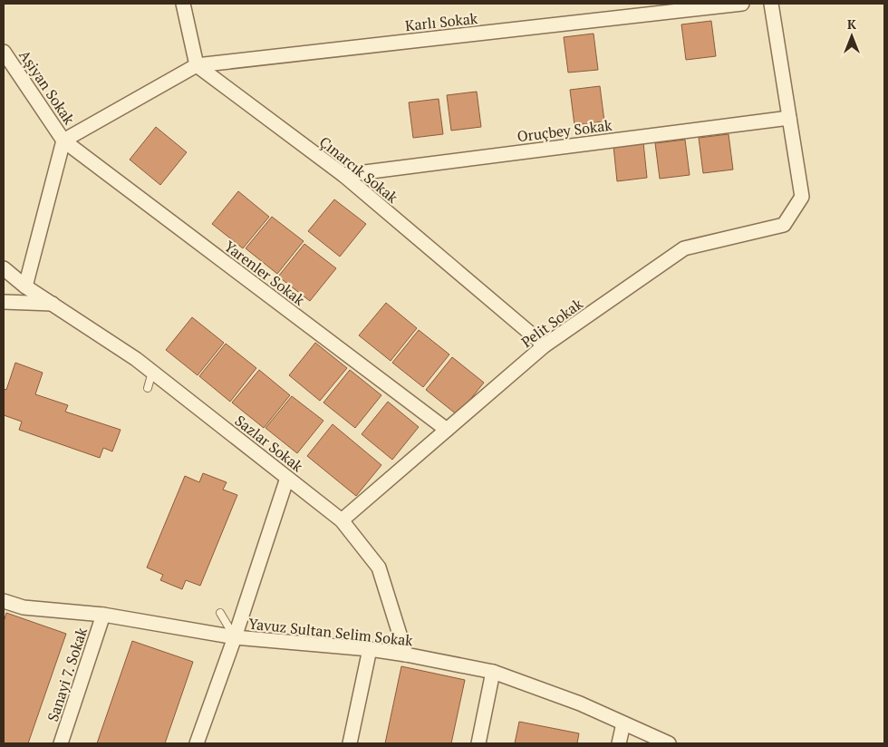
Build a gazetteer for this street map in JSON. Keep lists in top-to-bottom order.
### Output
{
  "streets": {
    "street": [
      "Karlı Sokak",
      "Aşiyan Sokak",
      "Oruçbey Sokak",
      "Çınarcık Sokak",
      "Yarenler Sokak",
      "Pelit Sokak",
      "Sazlar Sokak",
      "Yavuz Sultan Selim Sokak",
      "Sanayi 7. Sokak"
    ]
  },
  "crossings": [
    ["Karlı Sokak", "Çınarcık Sokak"],
    ["Aşiyan Sokak", "Yarenler Sokak"],
    ["Oruçbey Sokak", "Çınarcık Sokak"],
    ["Oruçbey Sokak", "Pelit Sokak"],
    ["Çınarcık Sokak", "Pelit Sokak"],
    ["Yarenler Sokak", "Pelit Sokak"],
    ["Pelit Sokak", "Sazlar Sokak"],
    ["Sazlar Sokak", "Yavuz Sultan Selim Sokak"],
    ["Yavuz Sultan Selim Sokak", "Sanayi 7. Sokak"]
  ],
  "north": "top"
}
